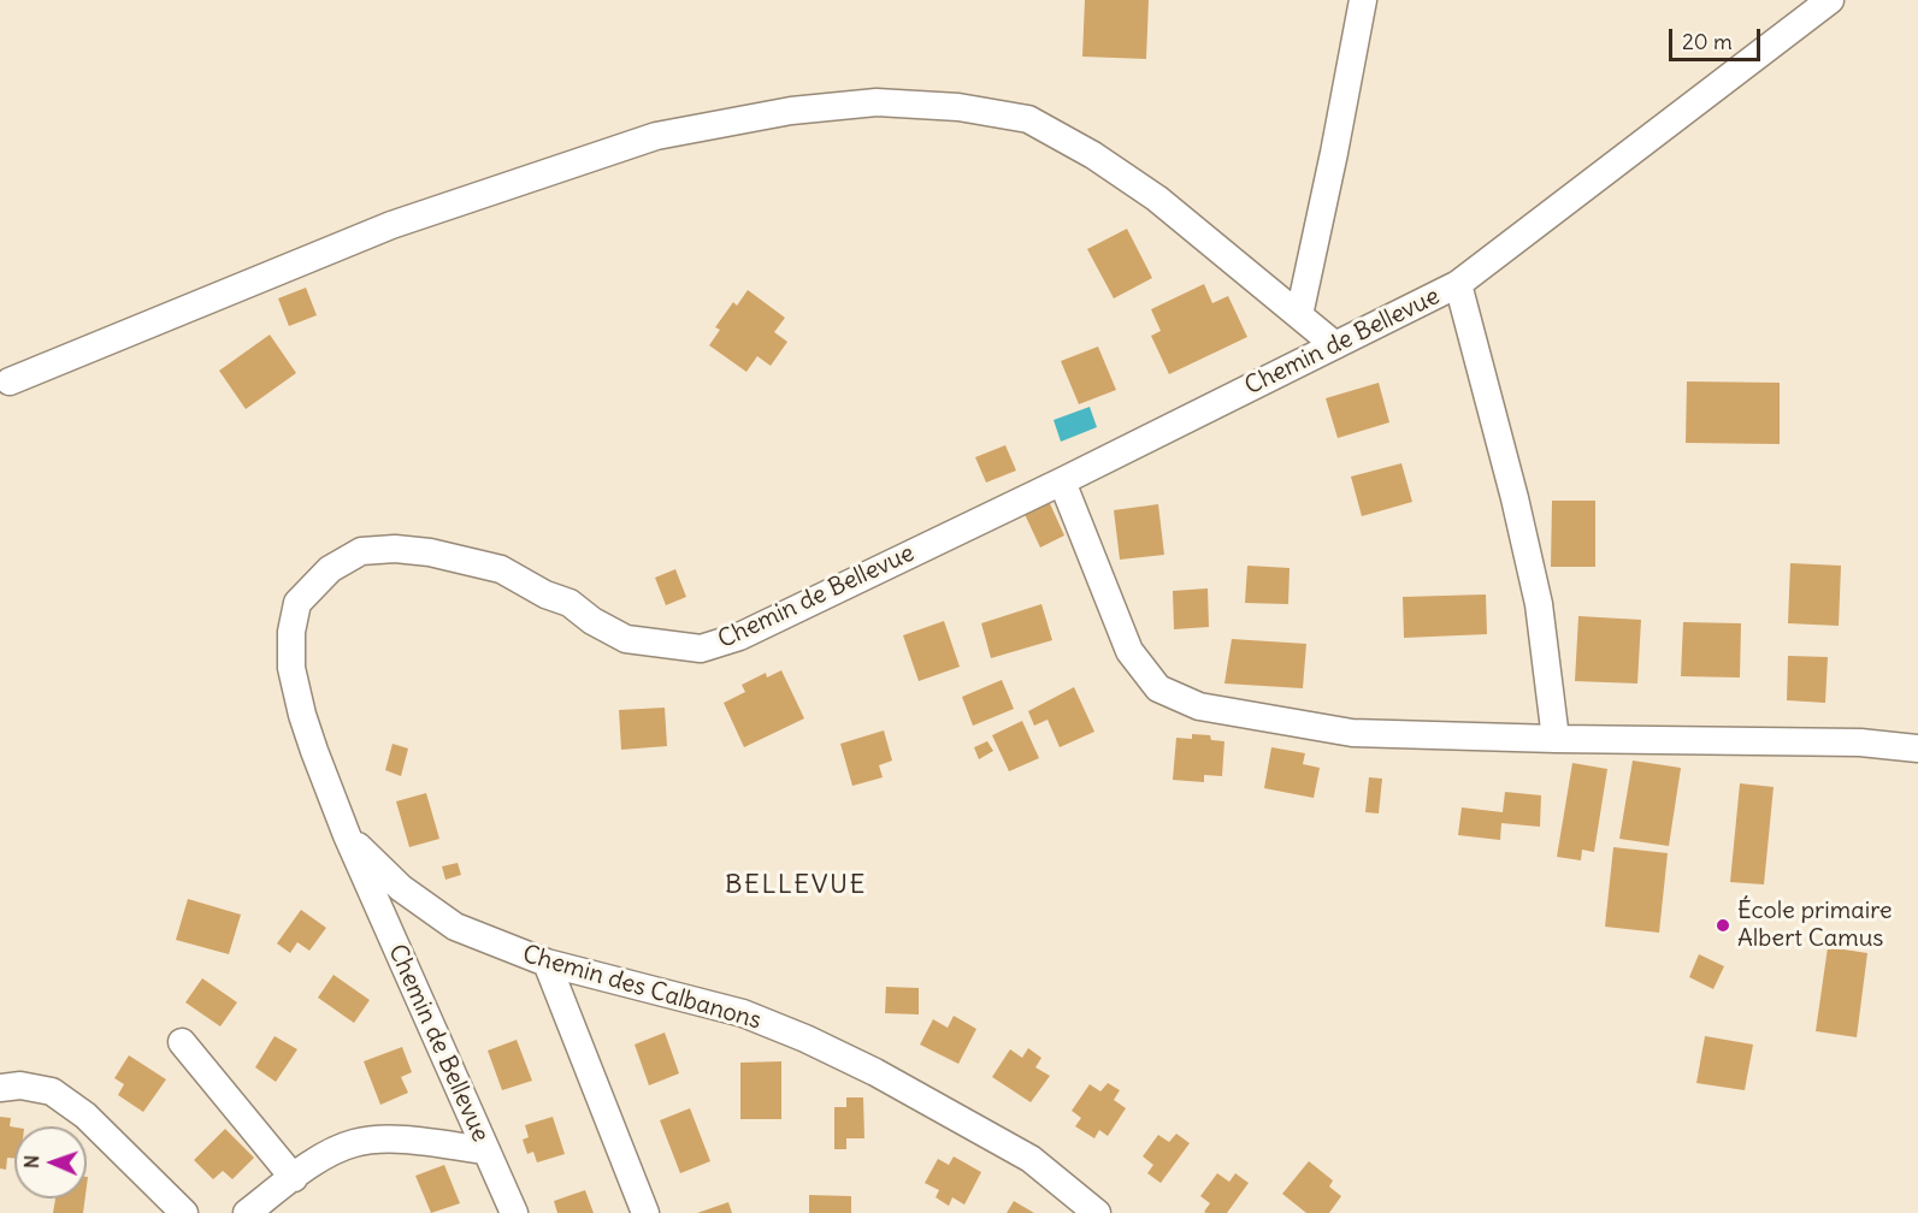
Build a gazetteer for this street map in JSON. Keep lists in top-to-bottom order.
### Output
{
  "streets": {
    "street": ["Chemin de Bellevue", "Chemin des Calbanons"]
  },
  "crossings": [
    ["Chemin de Bellevue", "Chemin des Calbanons"]
  ],
  "districts": ["BELLEVUE"],
  "places": ["École primaire Albert Camus"],
  "scale_bar": "20 m",
  "north": "left"
}
